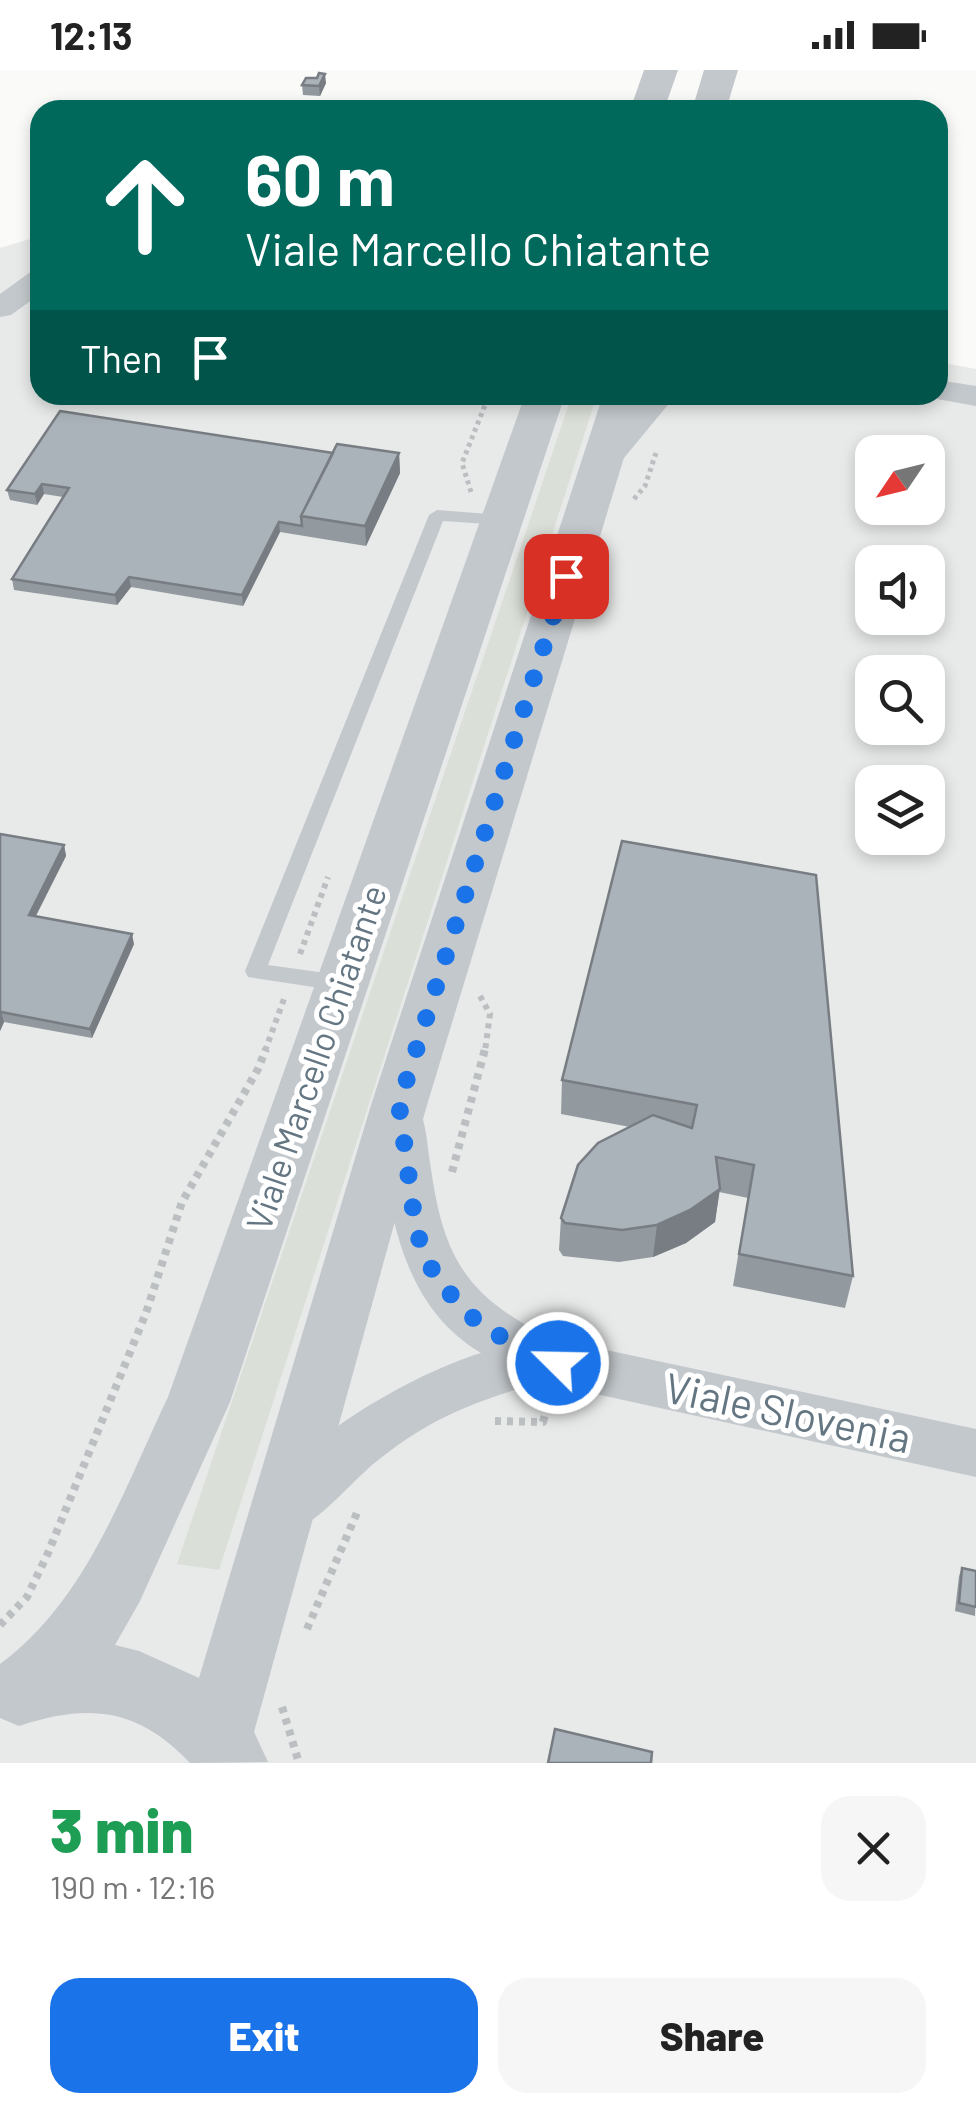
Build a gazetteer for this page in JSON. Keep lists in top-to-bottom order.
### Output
{
  "streets": {
    "street": ["Viale Marcello Chiatante", "Viale Slovenia"]
  },
  "crossings": [
    ["Viale Marcello Chiatante", "Viale Slovenia"]
  ],
  "north": "bottom left",
  "page": {
    "status": "12:13",
    "turn": ["60 m", "Viale Marcello Chiatante"],
    "then": "Then",
    "heading": ["3 min", "190 m · 12:16"],
    "buttons": ["Exit", "Share"]
  }
}
